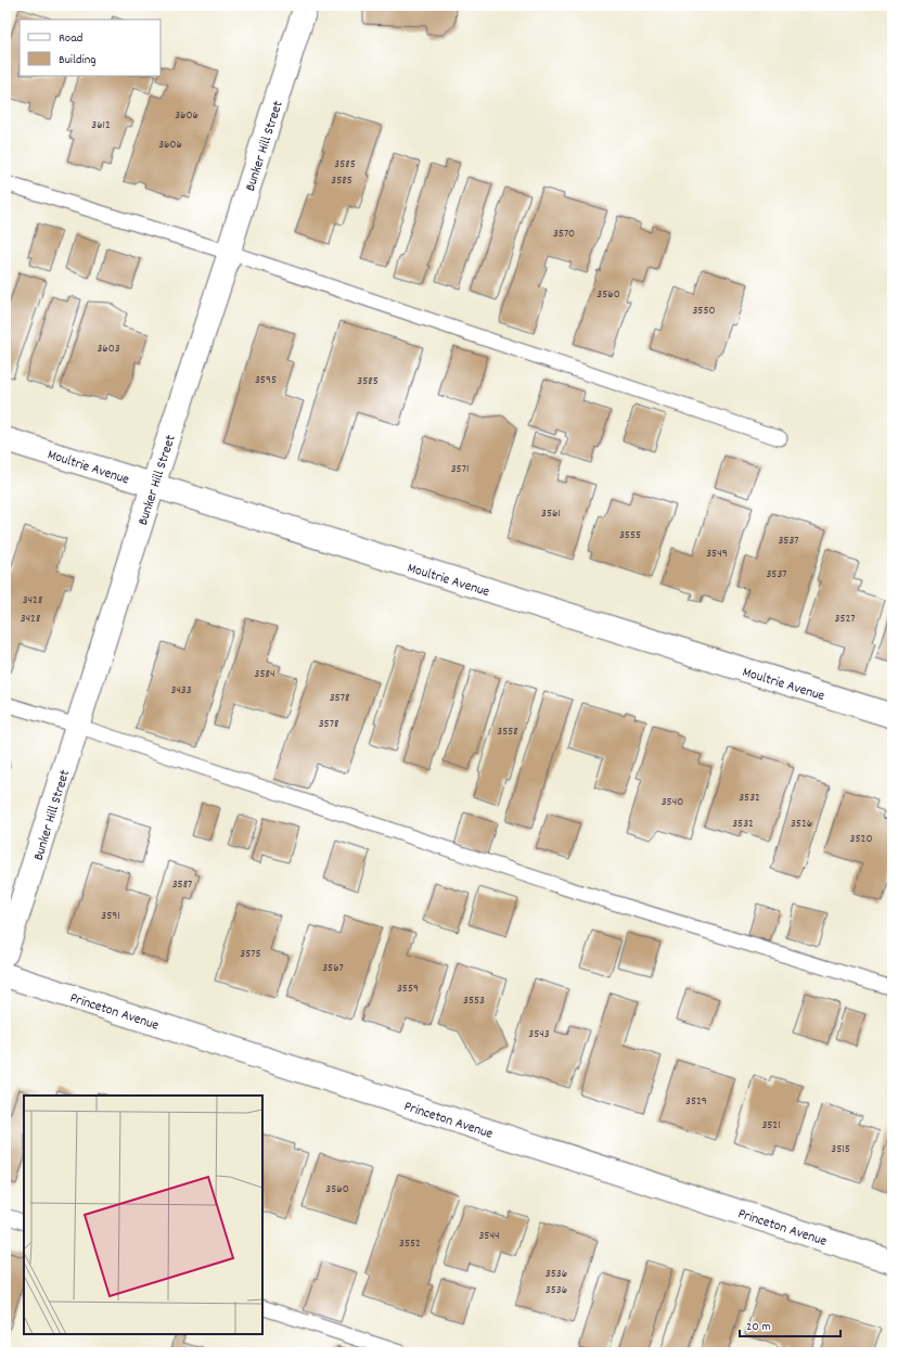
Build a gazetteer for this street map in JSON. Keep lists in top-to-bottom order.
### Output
{
  "streets": {
    "street": ["Bunker Hill Street", "Moultrie Avenue", "Princeton Avenue"]
  },
  "crossings": [
    ["Bunker Hill Street", "Moultrie Avenue"]
  ],
  "house_numbers": [
    "3606",
    "3612",
    "3606",
    "3585",
    "3585",
    "3570",
    "3560",
    "3550",
    "3603",
    "3595",
    "3585",
    "3571",
    "3561",
    "3555",
    "3537",
    "3549",
    "3537",
    "3428",
    "3428",
    "3527",
    "3584",
    "3433",
    "3578",
    "3578",
    "3558",
    "3532",
    "3540",
    "3532",
    "3526",
    "3520",
    "3587",
    "3591",
    "3575",
    "3567",
    "3559",
    "3553",
    "3543",
    "3529",
    "3521",
    "3515",
    "3560",
    "3544",
    "3552",
    "3536",
    "3536"
  ],
  "legend": ["Road", "Building"],
  "scale_bar": "20 m"
}
